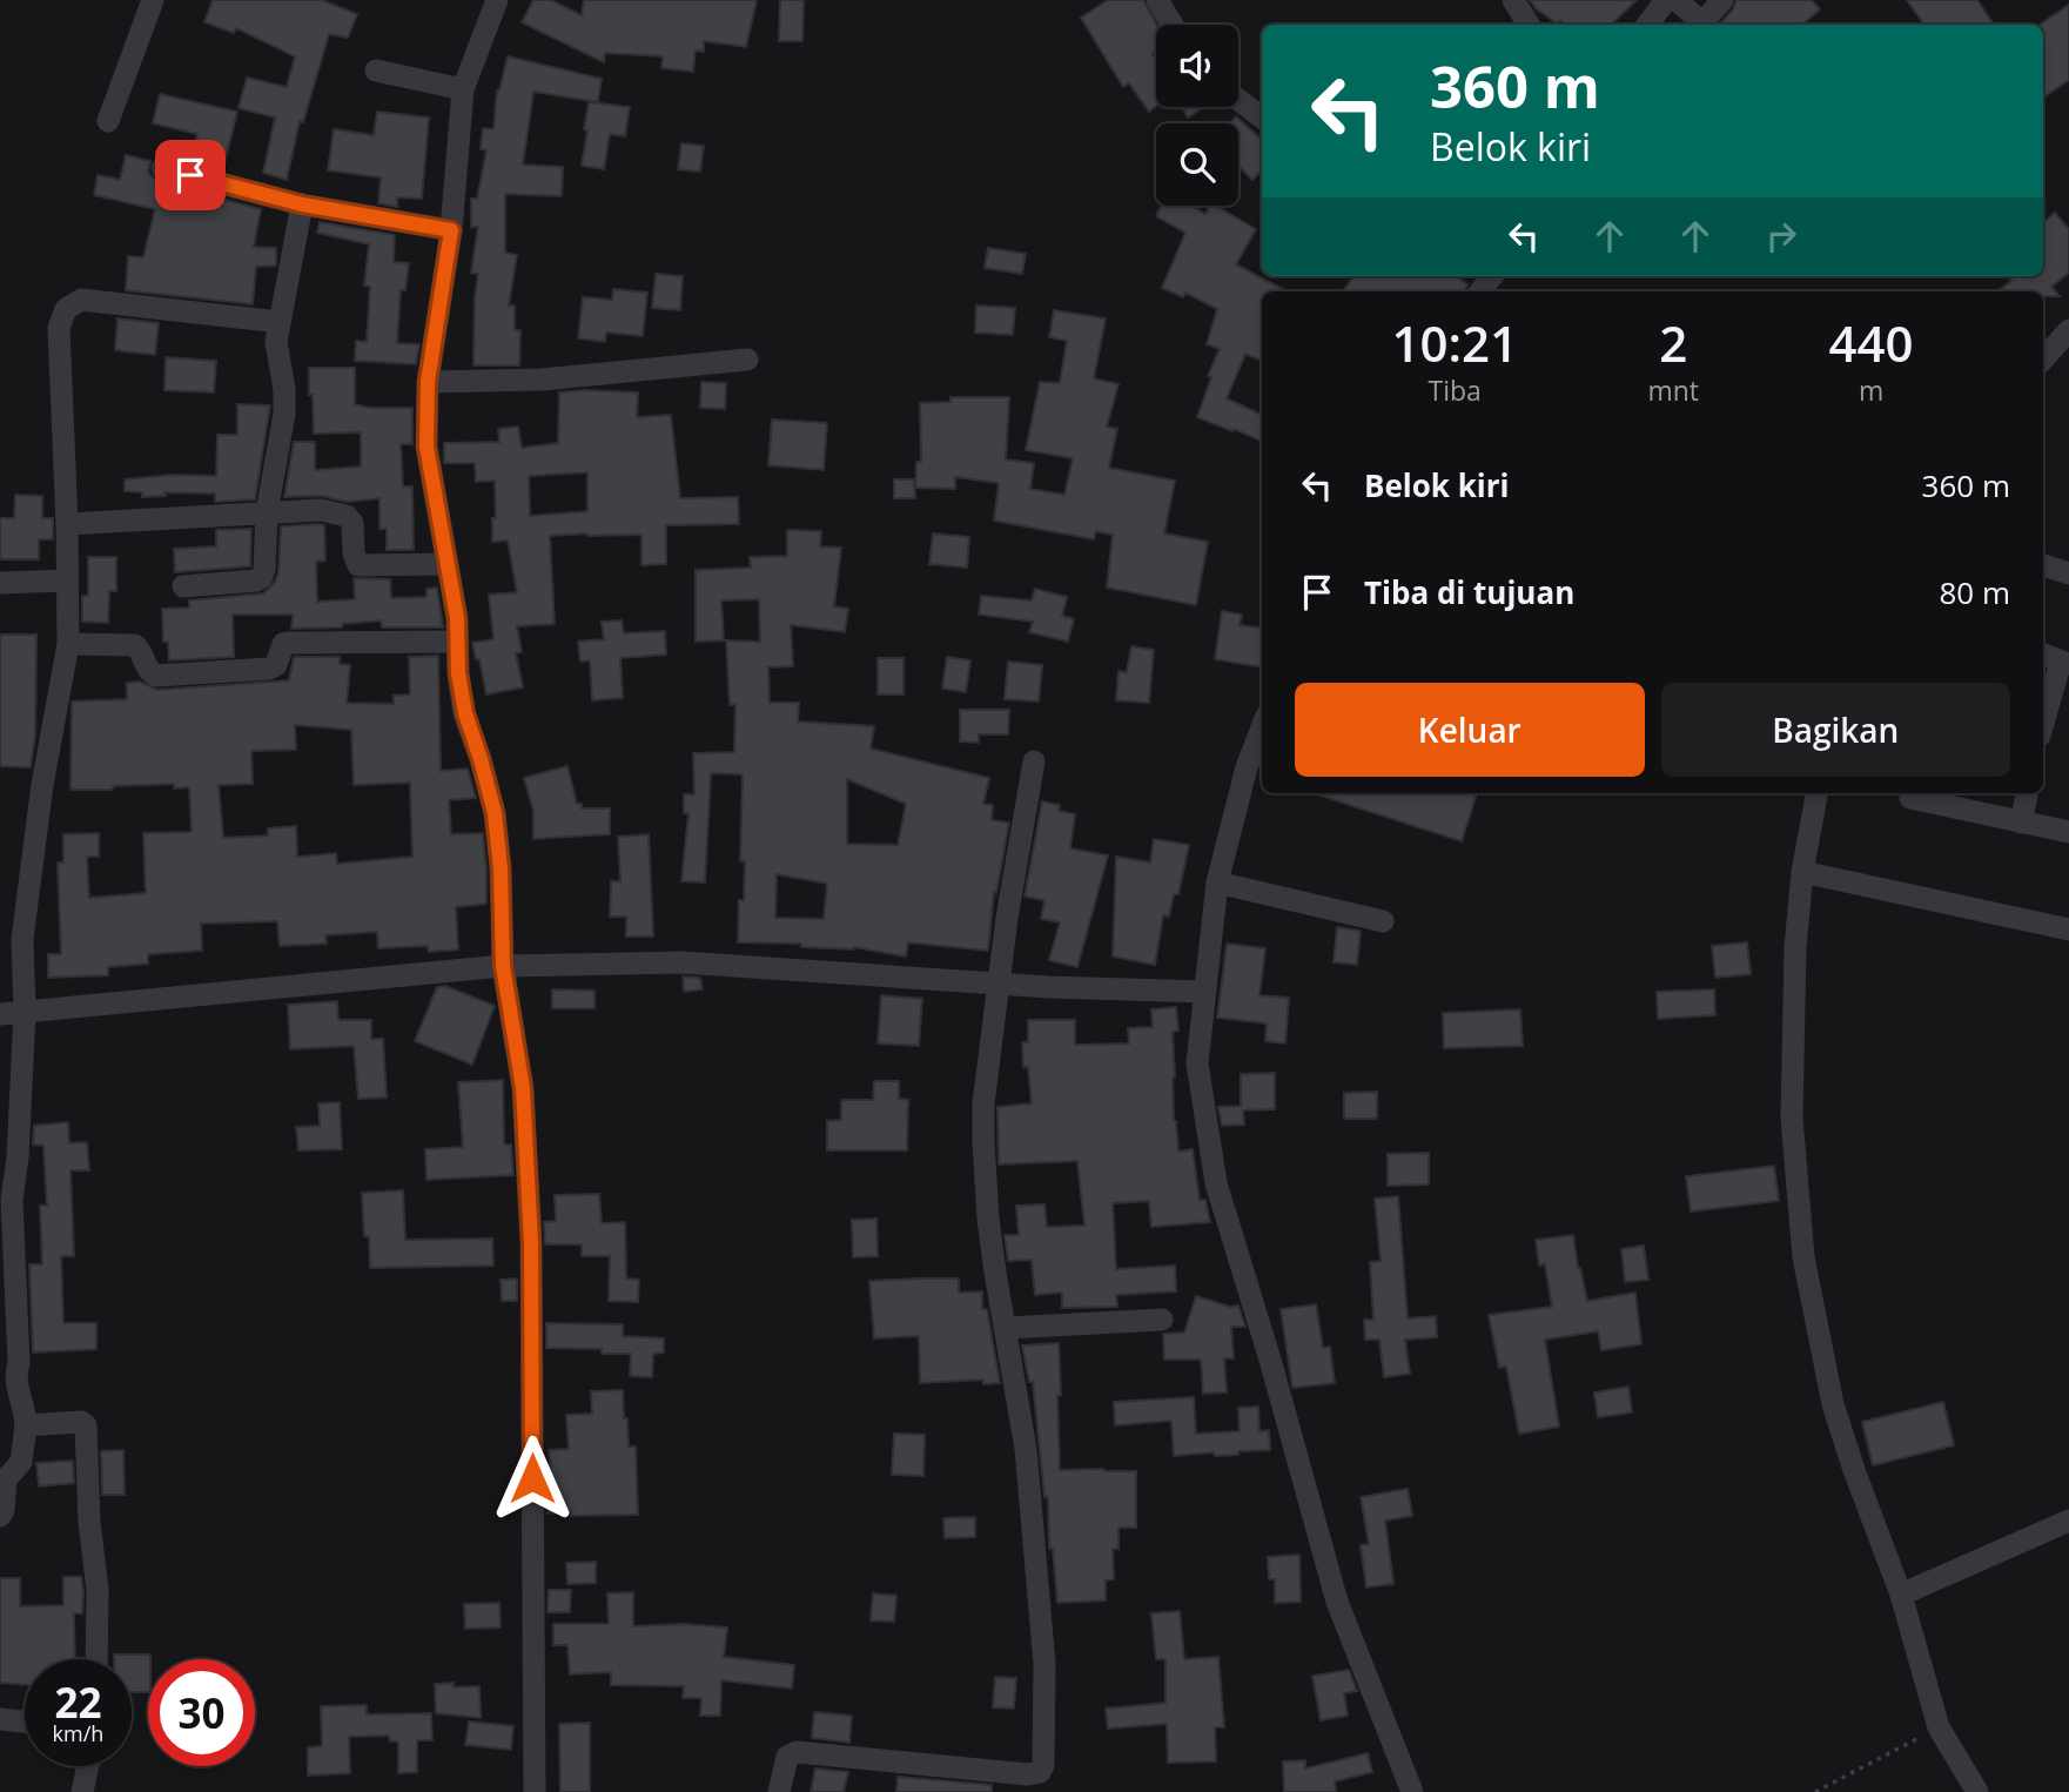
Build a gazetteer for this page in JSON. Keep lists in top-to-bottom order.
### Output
{
  "page": {
    "turn": ["360 m", "Belok kiri"],
    "eta": [
      "10:21",
      "Tiba",
      "2",
      "mnt",
      "440",
      "m"
    ],
    "list": [
      {
        "name": "Belok kiri",
        "value": "360 m"
      },
      {
        "name": "Tiba di tujuan",
        "value": "80 m"
      }
    ],
    "buttons": ["Keluar", "Bagikan"],
    "speed": "22 km/h",
    "limit": "30"
  }
}
